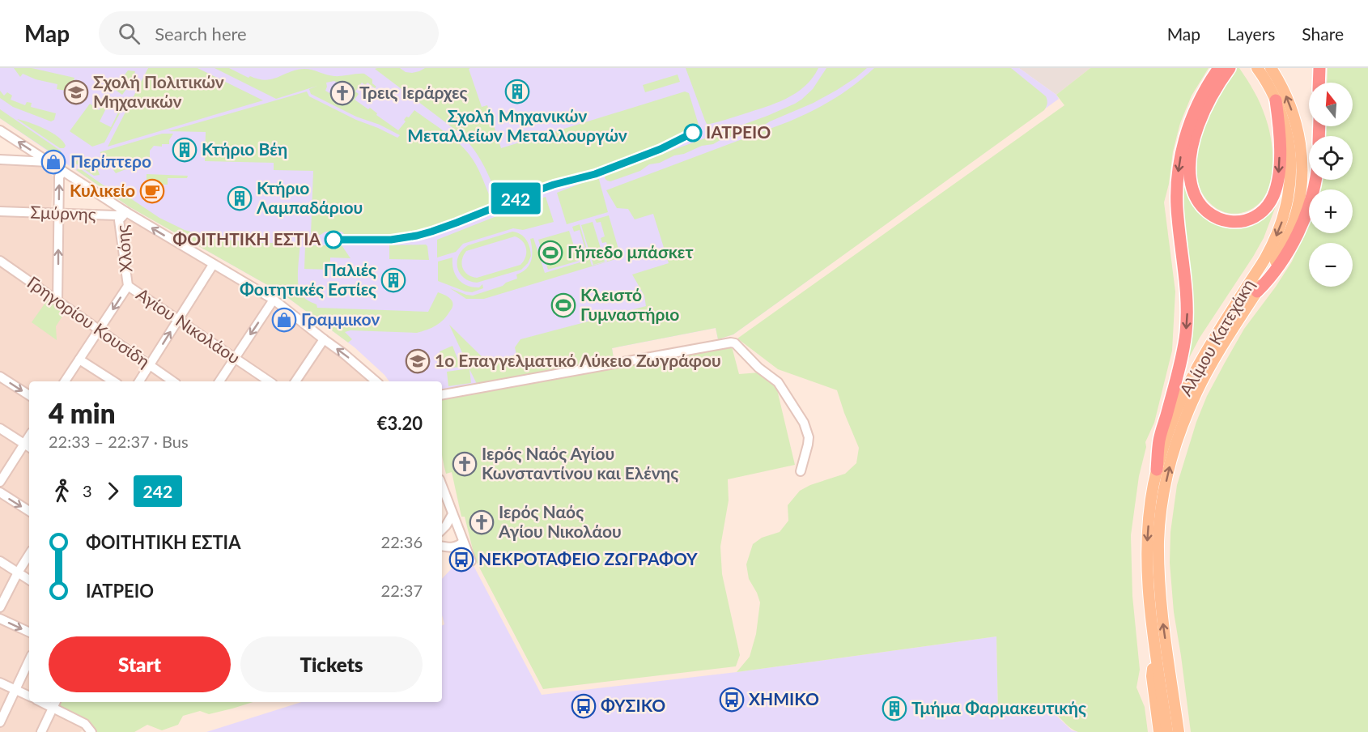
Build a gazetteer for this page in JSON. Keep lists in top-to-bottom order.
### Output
{
  "streets": {
    "main road": ["Αλίμου Κατεχάκη"],
    "street": [
      "Σμύρνης",
      "Χλόης",
      "Γρηγορίου Κουσίδη",
      "Αγίου Νικολάου"
    ]
  },
  "crossings": [
    ["Σμύρνης", "Χλόης"],
    ["Χλόης", "Γρηγορίου Κουσίδη"],
    ["Χλόης", "Αγίου Νικολάου"]
  ],
  "places": {
    "building": [
      "Σχολή Μηχανικών Μεταλλείων Μεταλλουργών",
      "Κτήριο Βέη",
      "Κτήριο Λαμπαδάριου",
      "Παλιές Φοιτητικές Εστίες",
      "Τμήμα Φαρμακευτικής"
    ],
    "school or university": ["Σχολή Πολιτικών Μηχανικών", "1ο Επαγγελματικό Λύκειο Ζωγράφου"],
    "church": ["Τρεις Ιεράρχες", "Ιερός Ναός Αγίου Κωνσταντίνου και Ελένης", "Ιερός Ναός Αγίου Νικολάου"],
    "other": ["ΙΑΤΡΕΙΟ", "ΦΟΙΤΗΤΙΚΗ ΕΣΤΙΑ"],
    "shop": ["Περίπτερο", "Γραμμικον"],
    "cafe": ["Κυλικείο"],
    "sports": ["Γήπεδο μπάσκετ", "Κλειστό Γυμναστήριο"],
    "bus stop": ["ΝΕΚΡΟΤΑΦΕΙΟ ΖΩΓΡΑΦΟΥ", "ΧΗΜΙΚΟ", "ΦΥΣΙΚΟ"]
  },
  "lines": ["bus line 242"],
  "north": "top",
  "page": {
    "header": "Map",
    "search": "Search here",
    "nav": ["Map", "Layers", "Share"],
    "on_map": "242",
    "map_buttons": ["+", "−"],
    "heading": ["4 min", "22:33 – 22:37 · Bus", "€3.20"],
    "legs": ["3", "242"],
    "list": [
      {
        "name": "ΦΟΙΤΗΤΙΚΗ ΕΣΤΙΑ",
        "value": "22:36"
      },
      {
        "name": "ΙΑΤΡΕΙΟ",
        "value": "22:37"
      }
    ],
    "buttons": ["Start", "Tickets"]
  }
}
